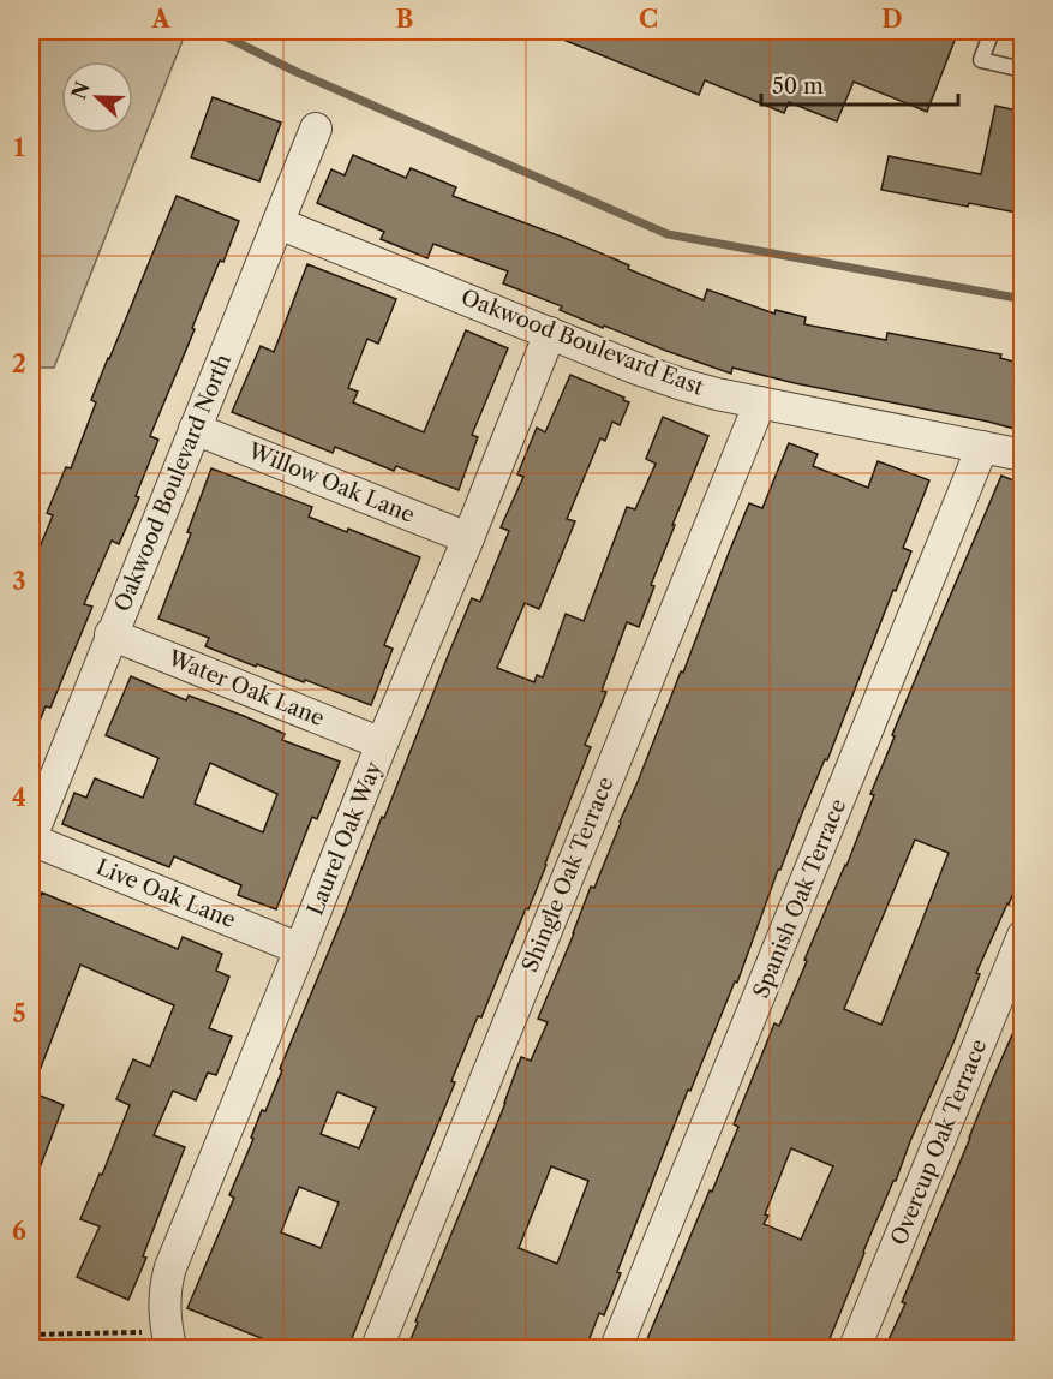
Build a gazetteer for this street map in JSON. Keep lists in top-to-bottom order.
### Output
{
  "streets": {
    "street": [
      "Oakwood Boulevard East",
      "Oakwood Boulevard North",
      "Willow Oak Lane",
      "Water Oak Lane",
      "Laurel Oak Way",
      "Shingle Oak Terrace",
      "Live Oak Lane",
      "Spanish Oak Terrace",
      "Overcup Oak Terrace"
    ]
  },
  "crossings": [
    ["Oakwood Boulevard East", "Oakwood Boulevard North"],
    ["Oakwood Boulevard East", "Laurel Oak Way"],
    ["Oakwood Boulevard East", "Shingle Oak Terrace"],
    ["Oakwood Boulevard East", "Spanish Oak Terrace"],
    ["Oakwood Boulevard North", "Willow Oak Lane"],
    ["Oakwood Boulevard North", "Water Oak Lane"],
    ["Oakwood Boulevard North", "Live Oak Lane"],
    ["Willow Oak Lane", "Laurel Oak Way"],
    ["Water Oak Lane", "Laurel Oak Way"],
    ["Laurel Oak Way", "Live Oak Lane"]
  ],
  "scale_bar": "50 m",
  "north": "left",
  "grid": {
    "columns": [
      "A",
      "B",
      "C",
      "D"
    ],
    "rows": [
      "1",
      "2",
      "3",
      "4",
      "5",
      "6"
    ]
  }
}
